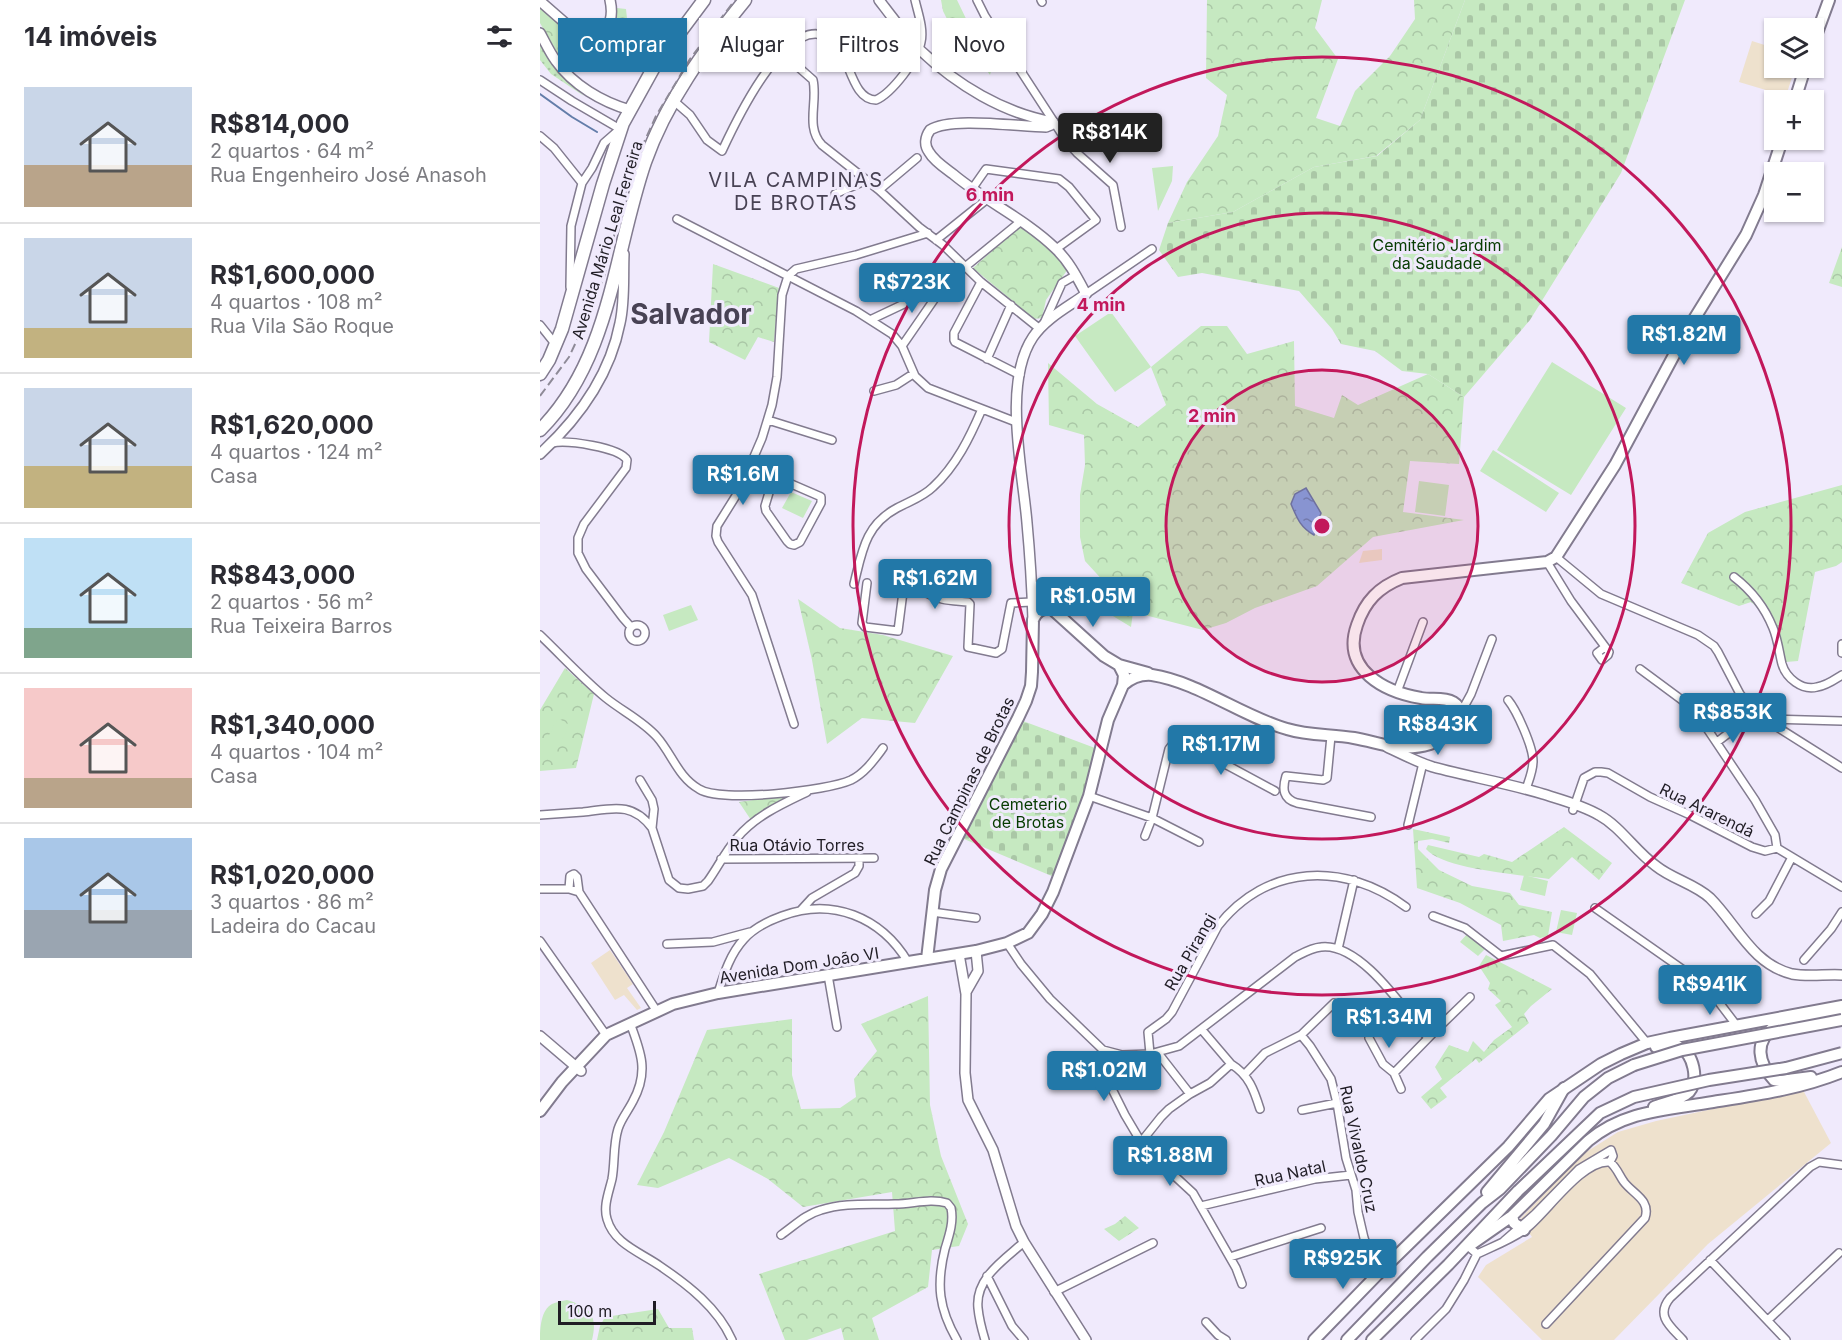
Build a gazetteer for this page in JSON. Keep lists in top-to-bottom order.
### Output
{
  "streets": {
    "highway": ["Avenida Mário Leal Ferreira"],
    "main road": ["Rua Campinas de Brotas", "Avenida Dom João VI"],
    "street": [
      "Rua Ararendá",
      "Rua Otávio Torres",
      "Rua Pirangi",
      "Rua Vivaldo Cruz",
      "Rua Natal"
    ]
  },
  "crossings": [
    ["Rua Campinas de Brotas", "Avenida Dom João VI"],
    ["Rua Vivaldo Cruz", "Rua Natal"]
  ],
  "districts": ["VILA CAMPINAS DE BROTAS", "Salvador"],
  "parks": ["Cemitério Jardim da Saudade", "Cemeterio de Brotas"],
  "scale_bar": "100 m",
  "page": {
    "heading": "14 imóveis",
    "map_buttons": ["+", "−"],
    "chip": [
      "Comprar",
      "Alugar",
      "Filtros",
      "Novo"
    ],
    "list": [
      {
        "name": "R$814,000",
        "note": "2 quartos · 64 m² · Rua Engenheiro José Anasoh"
      },
      {
        "name": "R$1,600,000",
        "note": "4 quartos · 108 m² · Rua Vila São Roque"
      },
      {
        "name": "R$1,620,000",
        "note": "4 quartos · 124 m² · Casa"
      },
      {
        "name": "R$843,000",
        "note": "2 quartos · 56 m² · Rua Teixeira Barros"
      },
      {
        "name": "R$1,340,000",
        "note": "4 quartos · 104 m² · Casa"
      },
      {
        "name": "R$1,020,000",
        "note": "3 quartos · 86 m² · Ladeira do Cacau"
      }
    ],
    "price": [
      "R$814K",
      "R$723K",
      "R$1.82M",
      "R$1.6M",
      "R$1.62M",
      "R$1.05M",
      "R$853K",
      "R$843K",
      "R$1.17M",
      "R$941K",
      "R$1.34M",
      "R$1.02M",
      "R$1.88M",
      "R$925K"
    ],
    "scale": "100 m"
  },
  "rings": ["6 min", "4 min", "2 min"]
}
